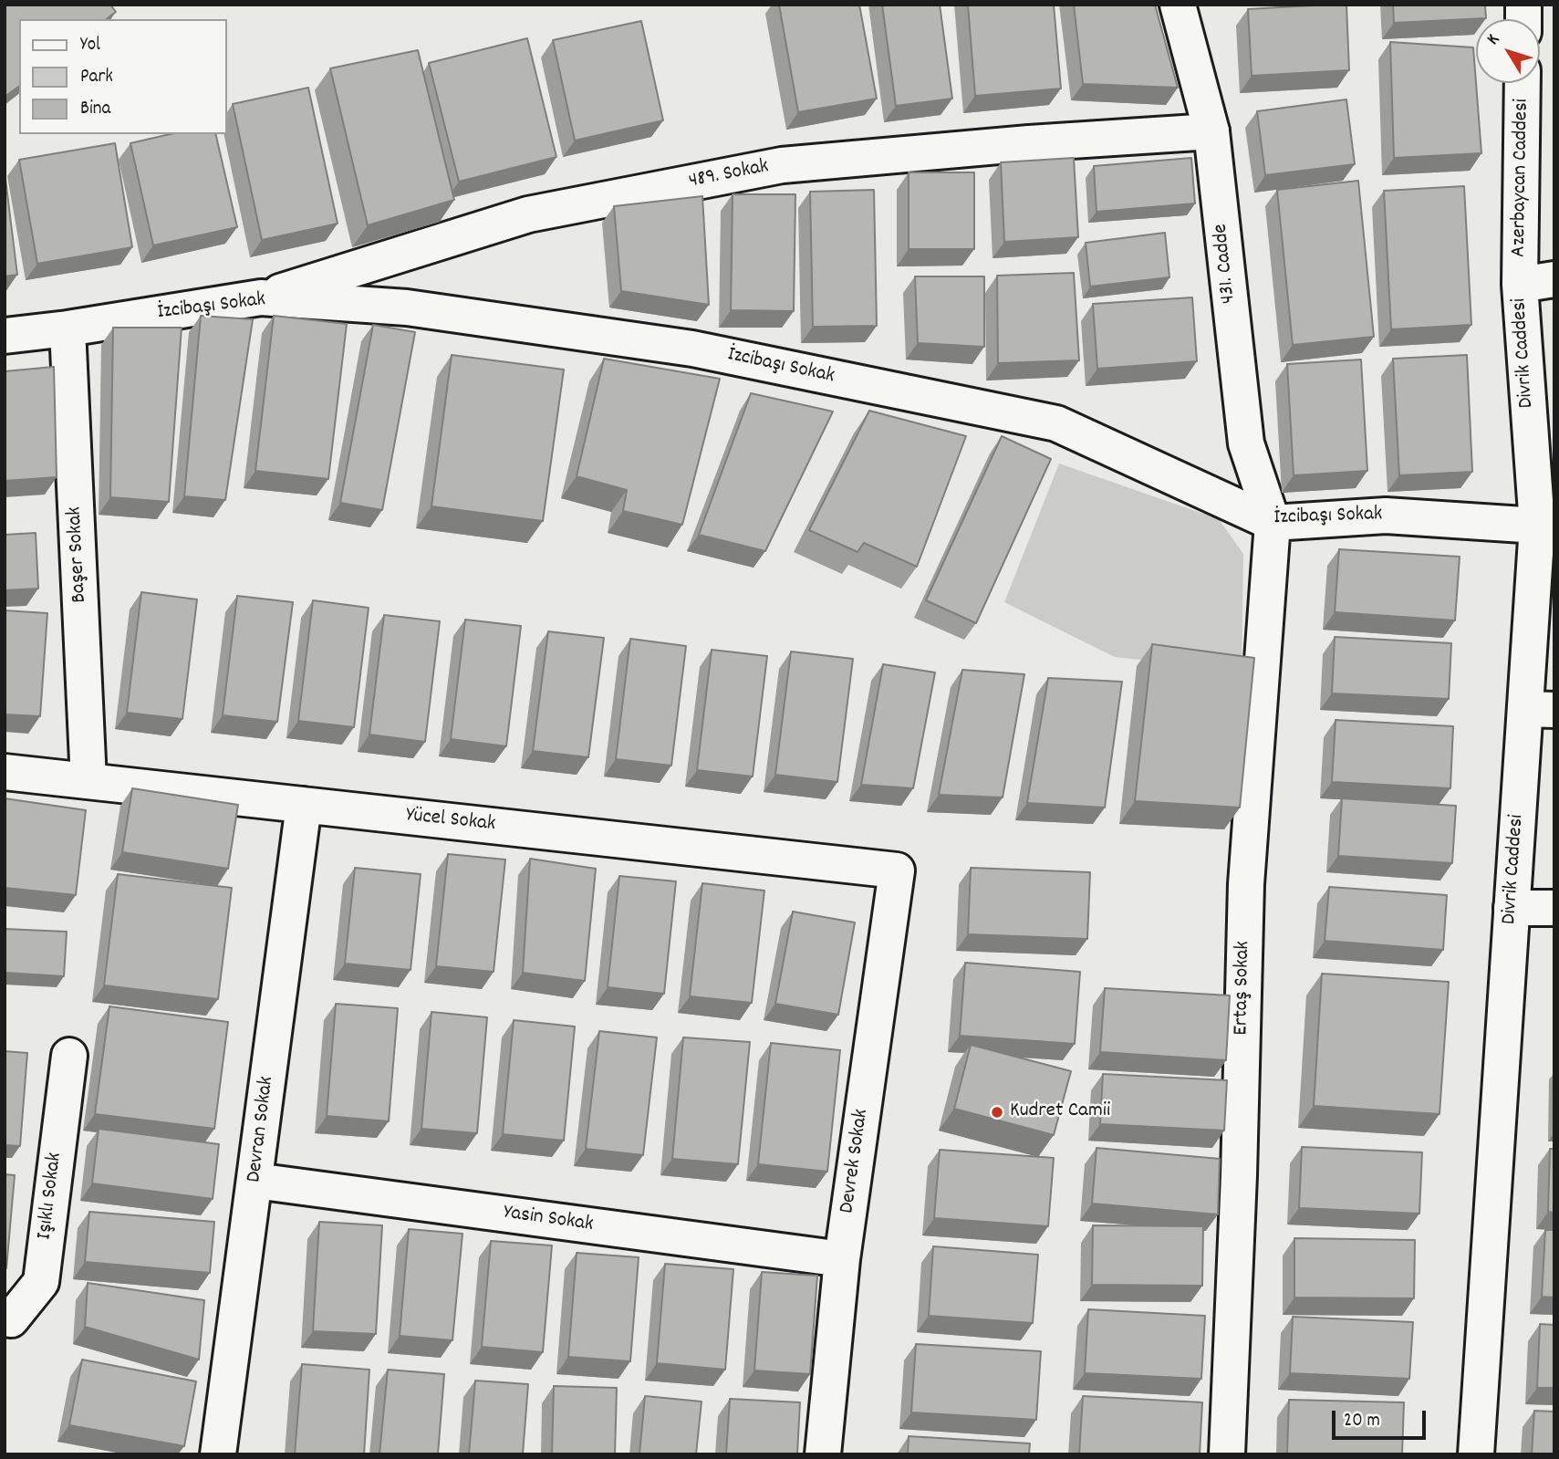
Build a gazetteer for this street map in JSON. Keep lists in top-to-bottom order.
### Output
{
  "streets": {
    "street": [
      "489. Sokak",
      "Azerbaycan Caddesi",
      "431. Cadde",
      "İzcibaşı Sokak",
      "Divrik Caddesi",
      "Başer Sokak",
      "Yücel Sokak",
      "Ertaş Sokak",
      "Devran Sokak",
      "Devrek Sokak",
      "Işıklı Sokak",
      "Yasin Sokak"
    ]
  },
  "crossings": [
    ["489. Sokak", "431. Cadde"],
    ["489. Sokak", "İzcibaşı Sokak"],
    ["Azerbaycan Caddesi", "Divrik Caddesi"],
    ["431. Cadde", "İzcibaşı Sokak"],
    ["431. Cadde", "Ertaş Sokak"],
    ["İzcibaşı Sokak", "Divrik Caddesi"],
    ["İzcibaşı Sokak", "Başer Sokak"],
    ["İzcibaşı Sokak", "Ertaş Sokak"],
    ["Başer Sokak", "Yücel Sokak"],
    ["Yücel Sokak", "Devran Sokak"],
    ["Yücel Sokak", "Devrek Sokak"],
    ["Devran Sokak", "Yasin Sokak"],
    ["Devrek Sokak", "Yasin Sokak"]
  ],
  "places": ["Kudret Camii"],
  "legend": ["Yol", "Park", "Bina"],
  "scale_bar": "20 m",
  "north": "top left"
}
